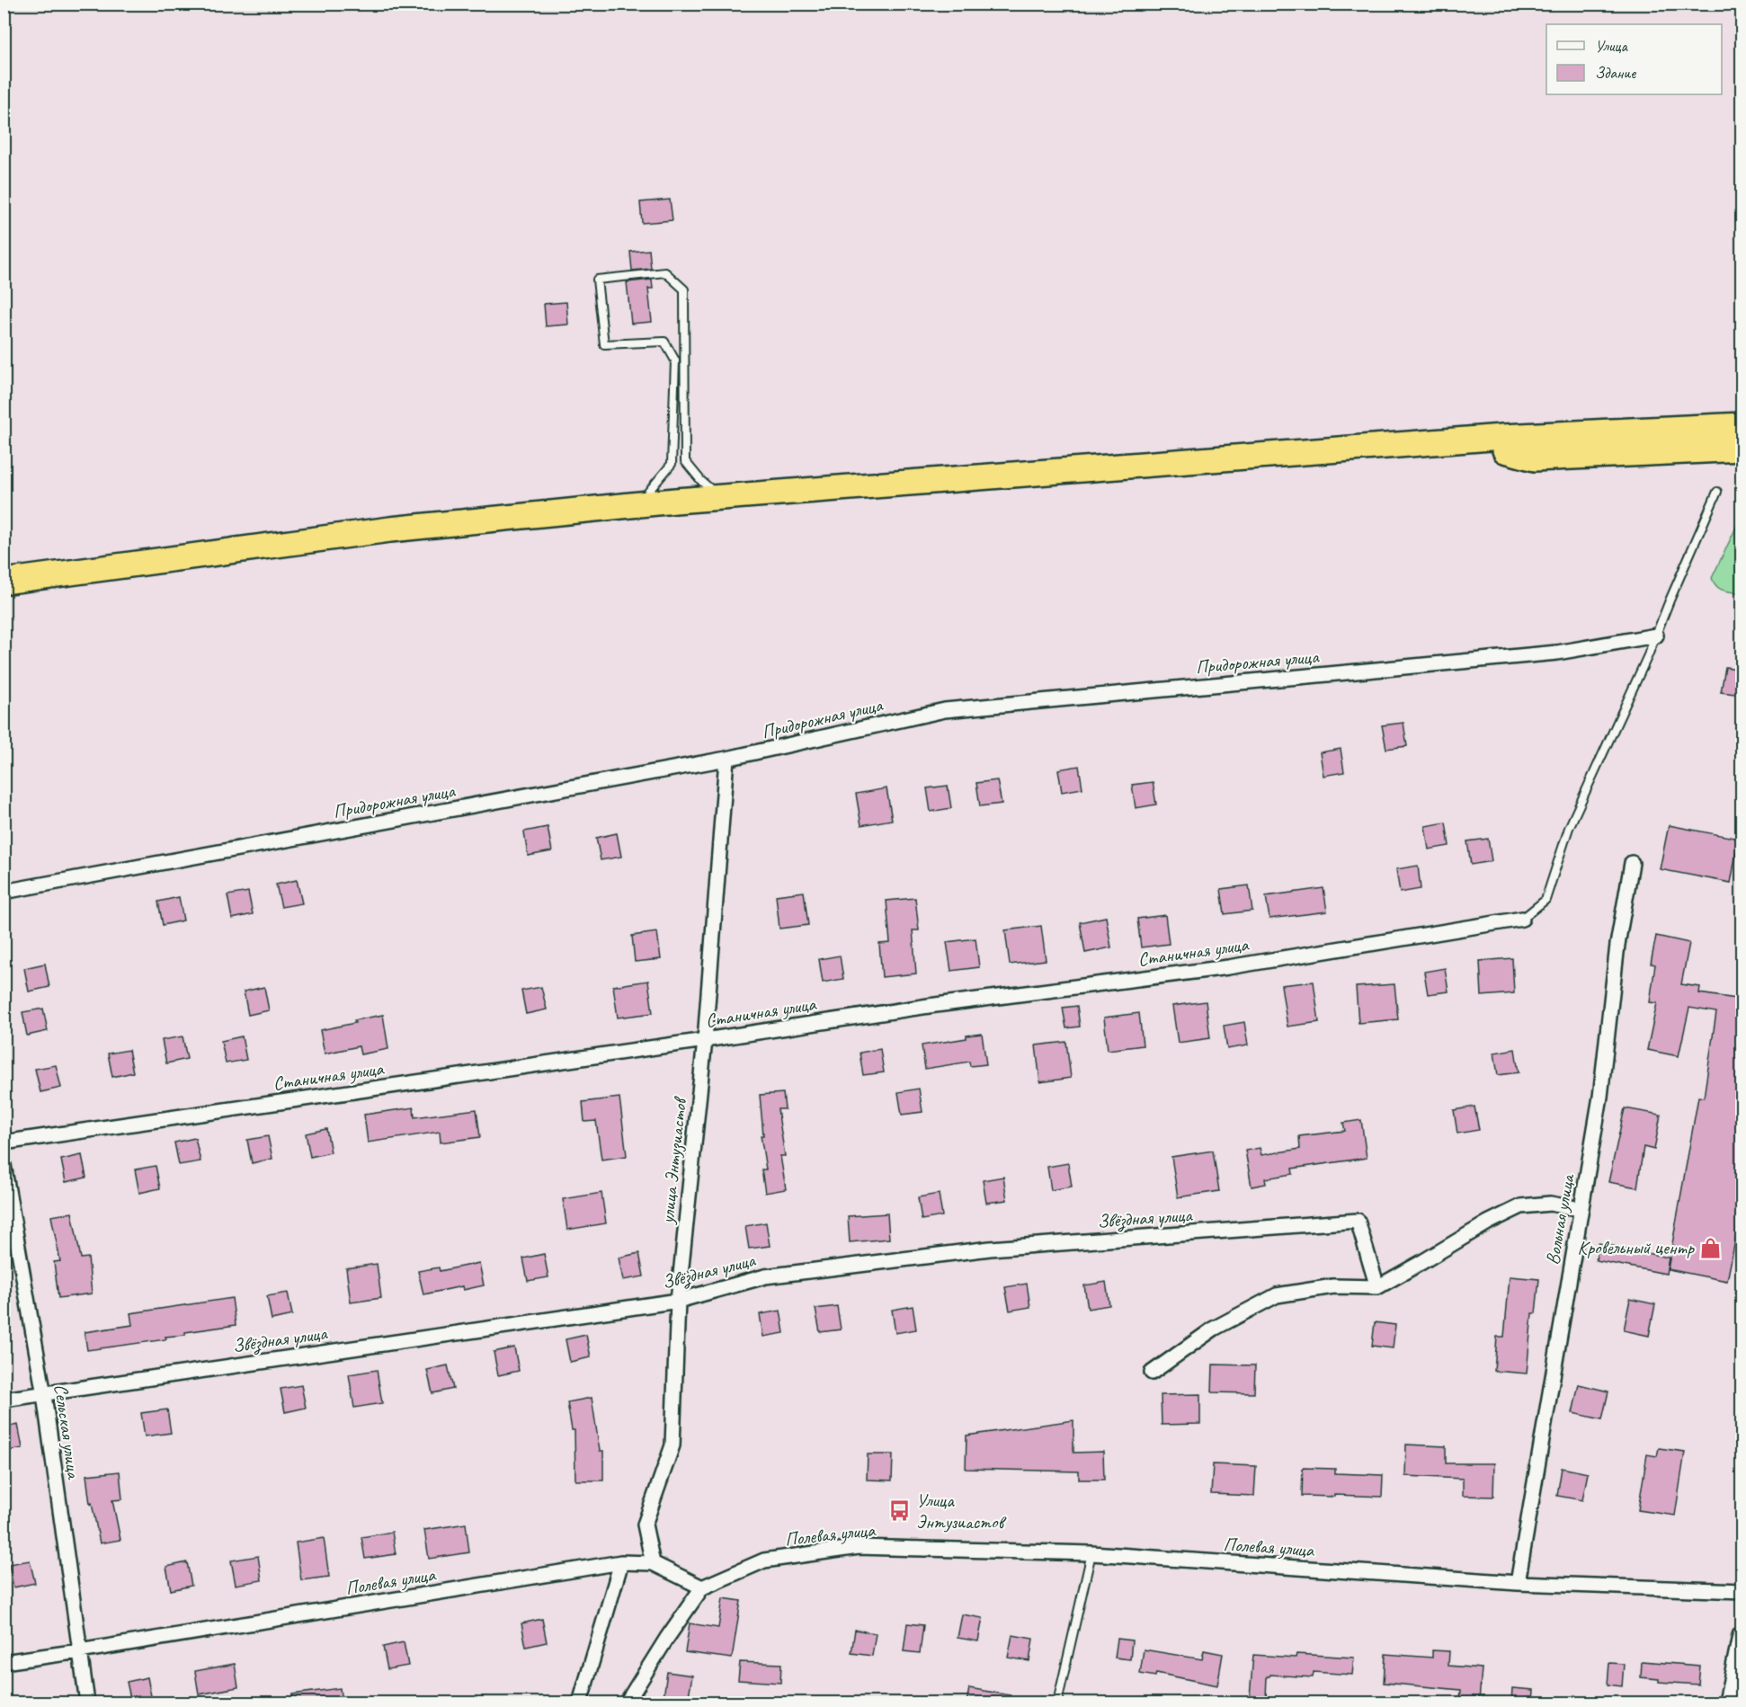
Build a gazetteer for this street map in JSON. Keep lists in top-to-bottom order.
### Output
{
  "streets": {
    "street": [
      "Придорожная улица",
      "Станичная улица",
      "улица Энтузиастов",
      "Звёздная улица",
      "Вольная улица",
      "Сельская улица",
      "Полевая улица"
    ]
  },
  "crossings": [
    ["Придорожная улица", "улица Энтузиастов"],
    ["Станичная улица", "улица Энтузиастов"],
    ["улица Энтузиастов", "Звёздная улица"],
    ["улица Энтузиастов", "Полевая улица"],
    ["Звёздная улица", "Сельская улица"],
    ["Вольная улица", "Полевая улица"],
    ["Сельская улица", "Полевая улица"]
  ],
  "places": {
    "shop": ["Кровельный центр"],
    "bus stop": ["Улица Энтузиастов"]
  },
  "legend": ["Улица", "Здание"]
}
